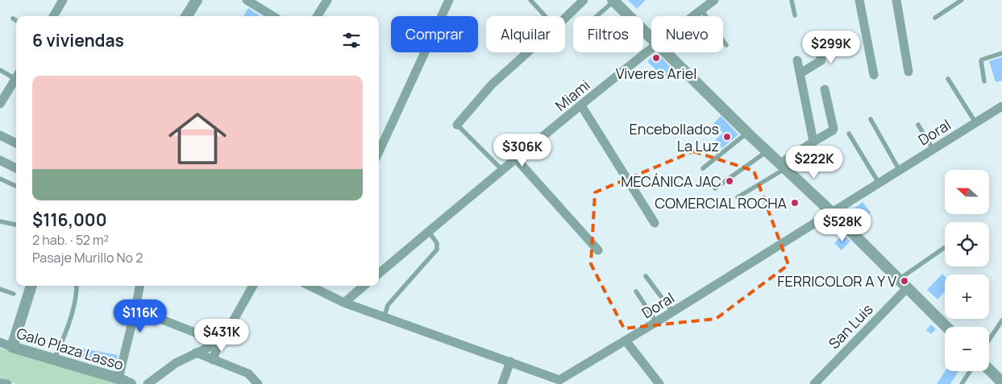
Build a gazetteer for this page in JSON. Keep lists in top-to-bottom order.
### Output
{
  "streets": {
    "street": [
      "Miami",
      "Doral",
      "San Luis",
      "Galo Plaza Lasso"
    ]
  },
  "places": [
    "Viveres Ariel",
    "Encebollados La Luz",
    "MECÁNICA JAC",
    "COMERCIAL ROCHA",
    "FERRICOLOR A Y V"
  ],
  "north": "left",
  "page": {
    "chip": [
      "Comprar",
      "Alquilar",
      "Filtros",
      "Nuevo"
    ],
    "heading": "6 viviendas",
    "price": [
      "$299K",
      "$306K",
      "$222K",
      "$528K",
      "$116K",
      "$431K"
    ],
    "list": [
      {
        "name": "$116,000",
        "note": "2 hab. · 52 m² · Pasaje Murillo No 2"
      }
    ],
    "map_buttons": ["+", "−"]
  }
}
